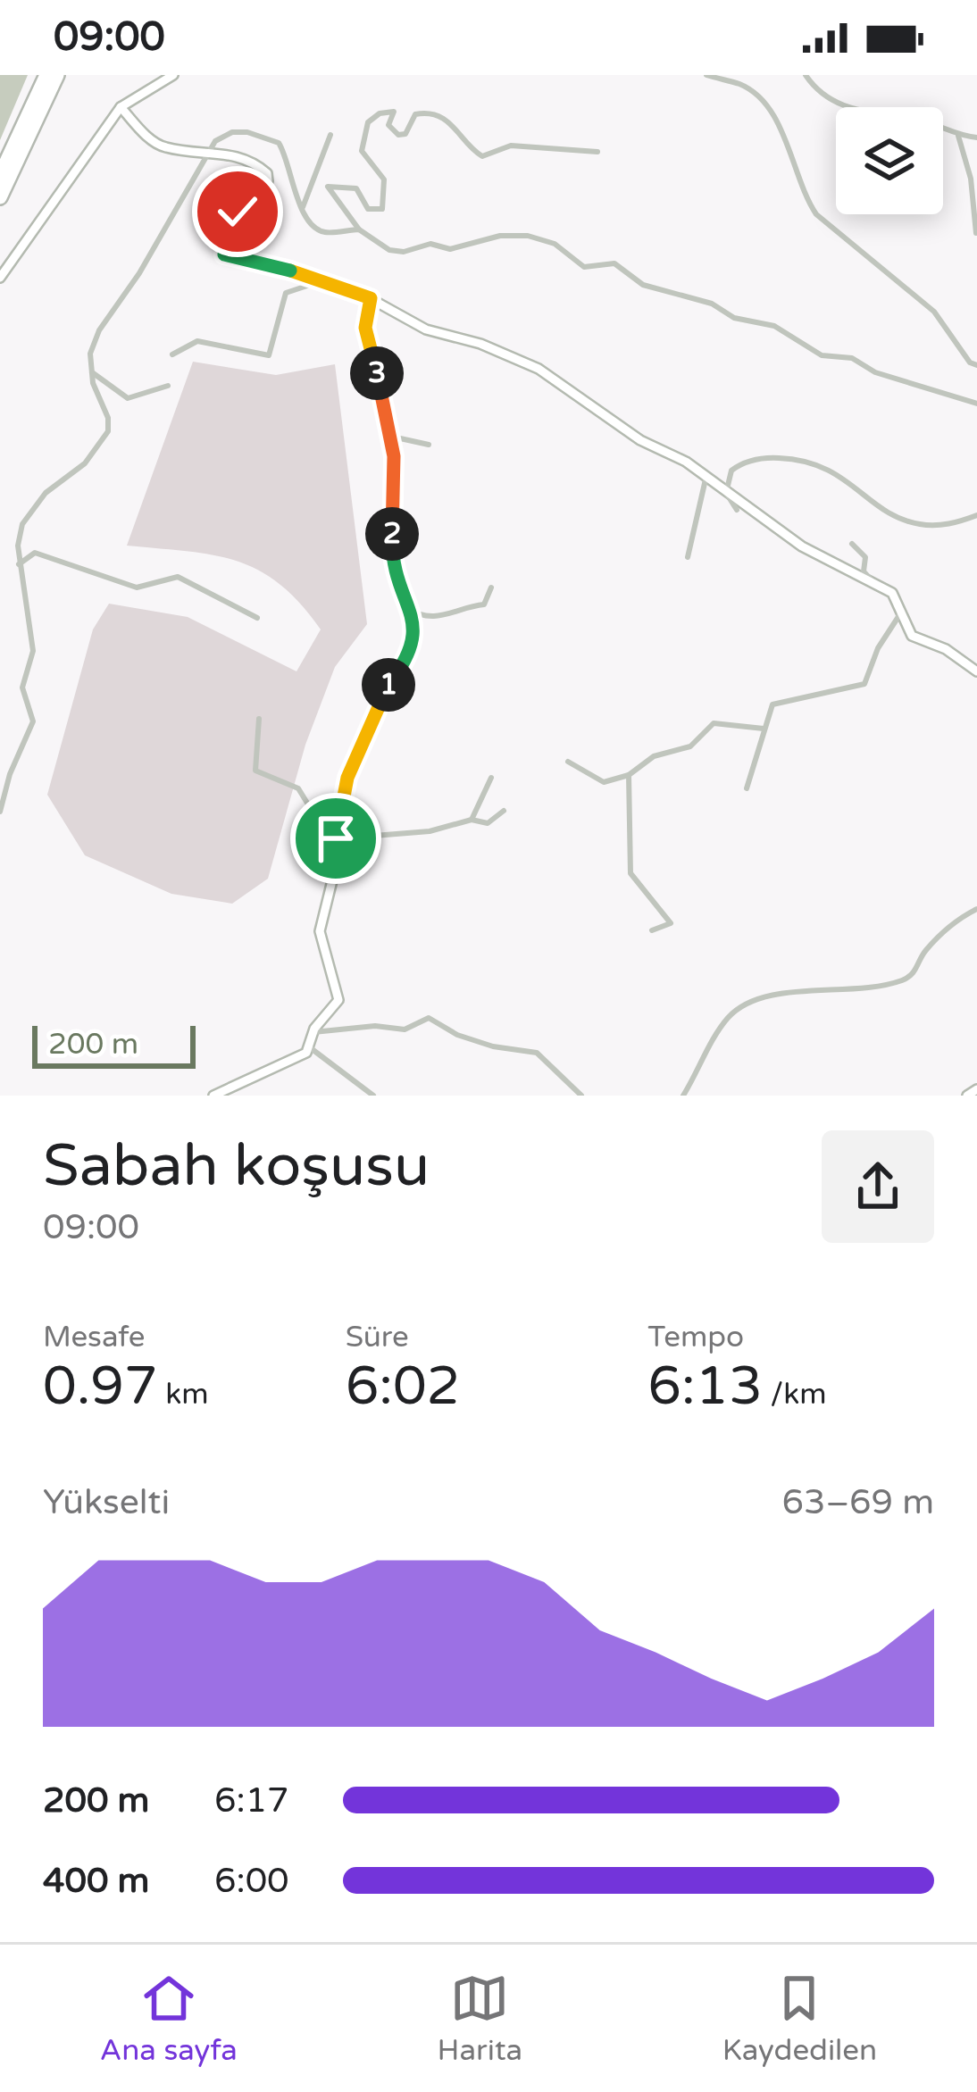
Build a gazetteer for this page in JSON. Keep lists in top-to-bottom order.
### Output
{
  "scale_bar": "200 m",
  "page": {
    "status": "09:00",
    "pins": ["3", "2", "1"],
    "scale": "200 m",
    "heading": ["Sabah koşusu", "09:00"],
    "stats": [
      ["Mesafe", "0.97 km"],
      ["Süre", "6:02"],
      ["Tempo", "6:13 /km"]
    ],
    "chart": ["Yükselti", "63–69 m"],
    "list": [
      {
        "name": "200 m",
        "note": "6:17"
      },
      {
        "name": "400 m",
        "note": "6:00"
      }
    ],
    "tabs": ["Ana sayfa", "Harita", "Kaydedilen"]
  }
}
